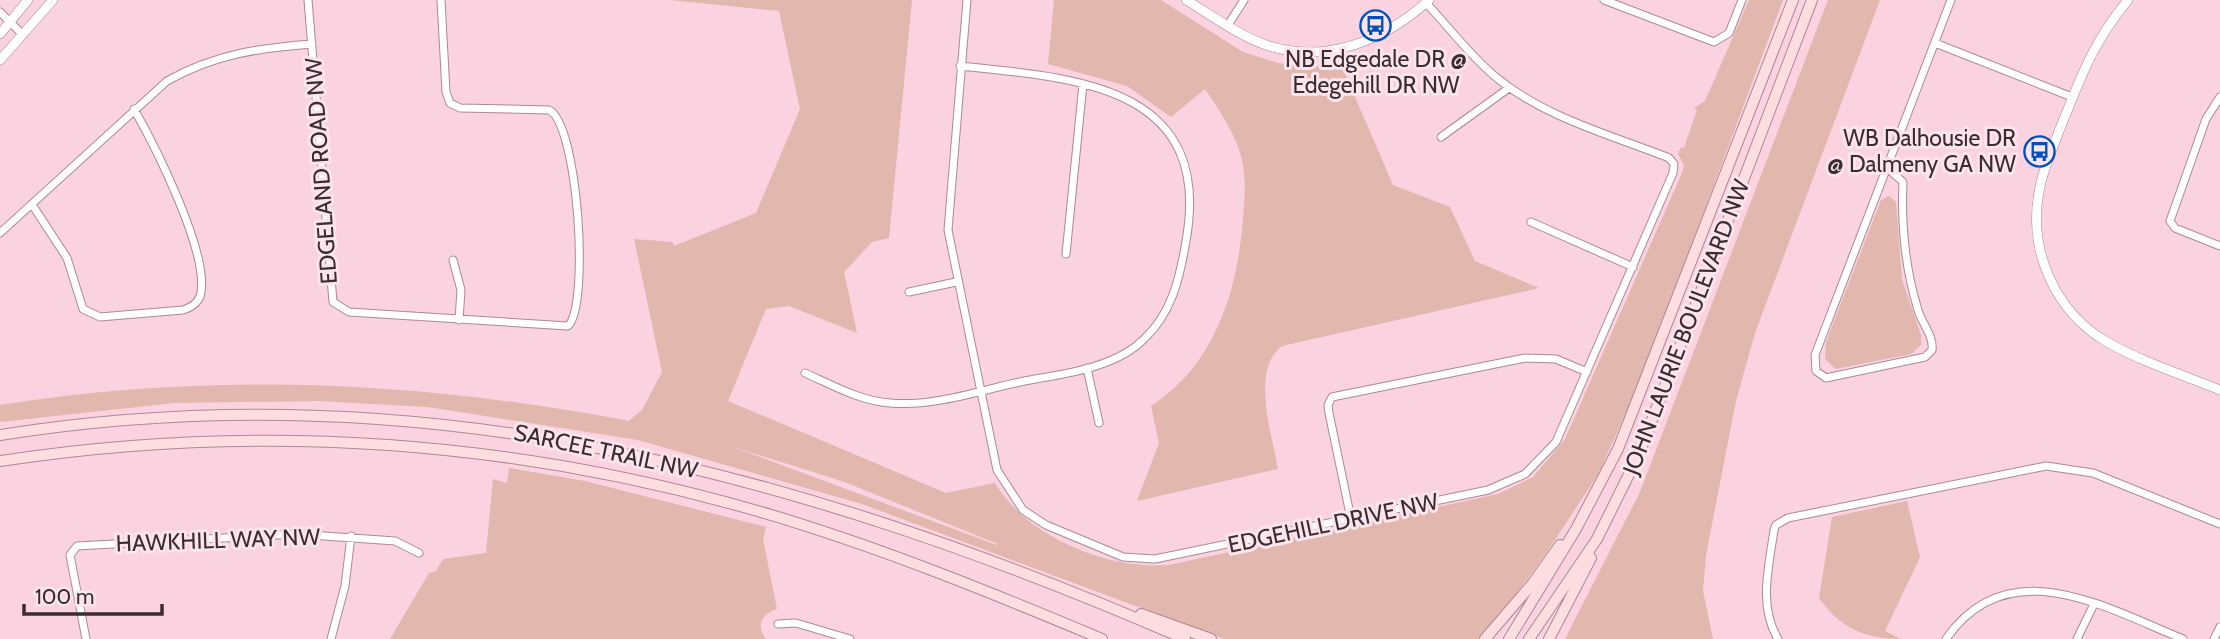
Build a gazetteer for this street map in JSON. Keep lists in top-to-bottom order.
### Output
{
  "streets": {
    "main road": ["JOHN LAURIE BOULEVARD NW", "SARCEE TRAIL NW"],
    "street": ["EDGELAND ROAD NW", "EDGEHILL DRIVE NW", "HAWKHILL WAY NW"]
  },
  "places": {
    "bus stop": ["NB Edgedale DR @ Edegehill DR NW", "WB Dalhousie DR @ Dalmeny GA NW"]
  },
  "scale_bar": "100 m"
}
